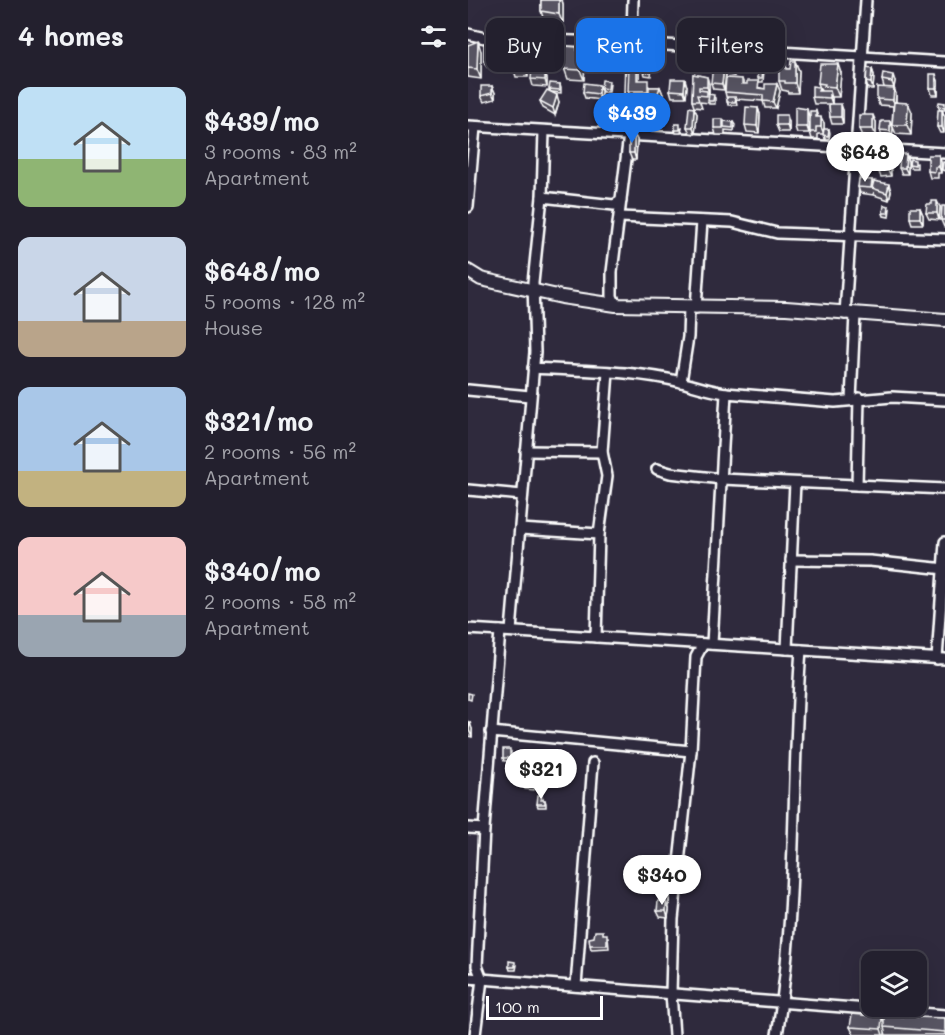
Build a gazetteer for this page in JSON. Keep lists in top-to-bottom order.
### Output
{
  "scale_bar": "100 m",
  "page": {
    "heading": "4 homes",
    "chip": ["Buy", "Rent", "Filters"],
    "list": [
      {
        "name": "$439/mo",
        "note": "3 rooms · 83 m² · Apartment"
      },
      {
        "name": "$648/mo",
        "note": "5 rooms · 128 m² · House"
      },
      {
        "name": "$321/mo",
        "note": "2 rooms · 56 m² · Apartment"
      },
      {
        "name": "$340/mo",
        "note": "2 rooms · 58 m² · Apartment"
      }
    ],
    "price": [
      "$439",
      "$648",
      "$321",
      "$340"
    ],
    "scale": "100 m"
  }
}
